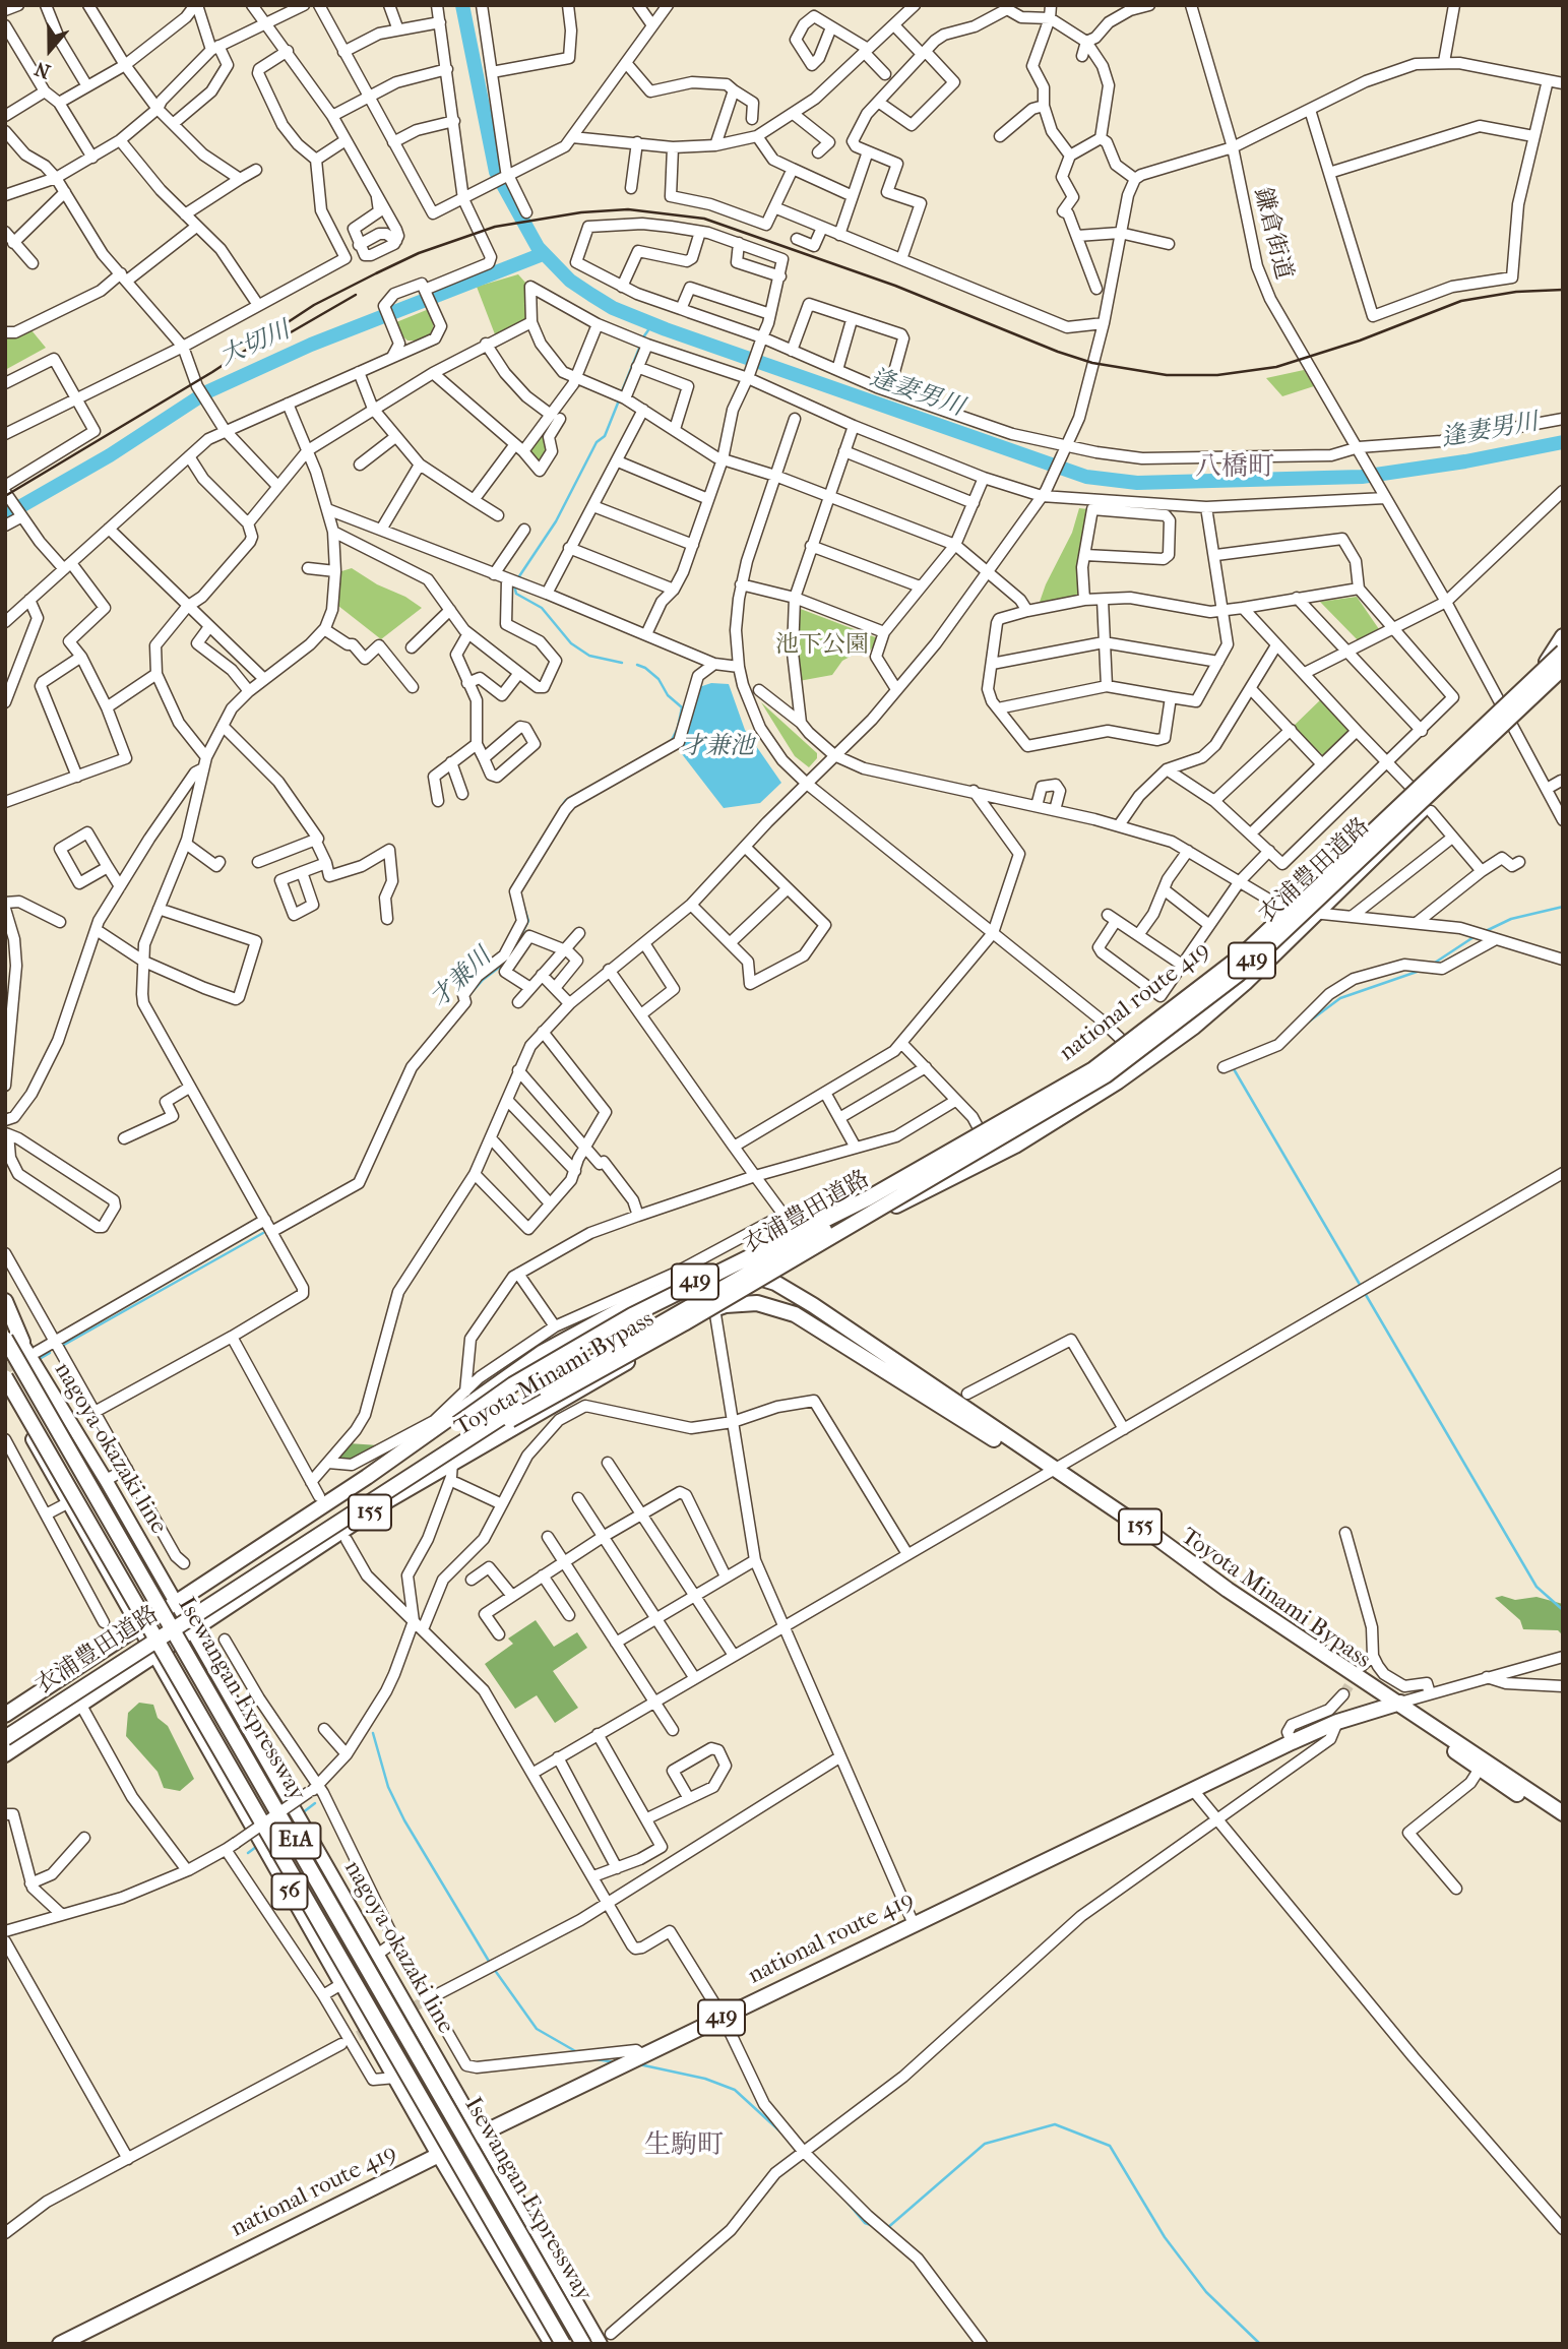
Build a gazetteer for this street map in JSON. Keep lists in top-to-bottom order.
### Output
{
  "streets": {
    "highway": [
      "衣浦豊田道路",
      "419",
      "national route 419",
      "Toyota Minami Bypass",
      "155",
      "Isewangan Expressway",
      "E1A"
    ],
    "main road": ["nagoya-okazaki line", "56"],
    "street": ["鎌倉街道"]
  },
  "crossings": [
    ["衣浦豊田道路", "national route 419"],
    ["衣浦豊田道路", "Toyota Minami Bypass"],
    ["衣浦豊田道路", "155"],
    ["419", "national route 419"],
    ["national route 419", "Toyota Minami Bypass"],
    ["national route 419", "nagoya-okazaki line"],
    ["national route 419", "155"],
    ["national route 419", "56"],
    ["Toyota Minami Bypass", "nagoya-okazaki line"],
    ["Toyota Minami Bypass", "155"],
    ["Toyota Minami Bypass", "56"],
    ["nagoya-okazaki line", "155"],
    ["155", "56"]
  ],
  "districts": ["八橋町", "生駒町"],
  "water": [
    "大切川",
    "逢妻男川",
    "才兼池",
    "才兼川"
  ],
  "parks": ["池下公園"],
  "north": "bottom"
}
